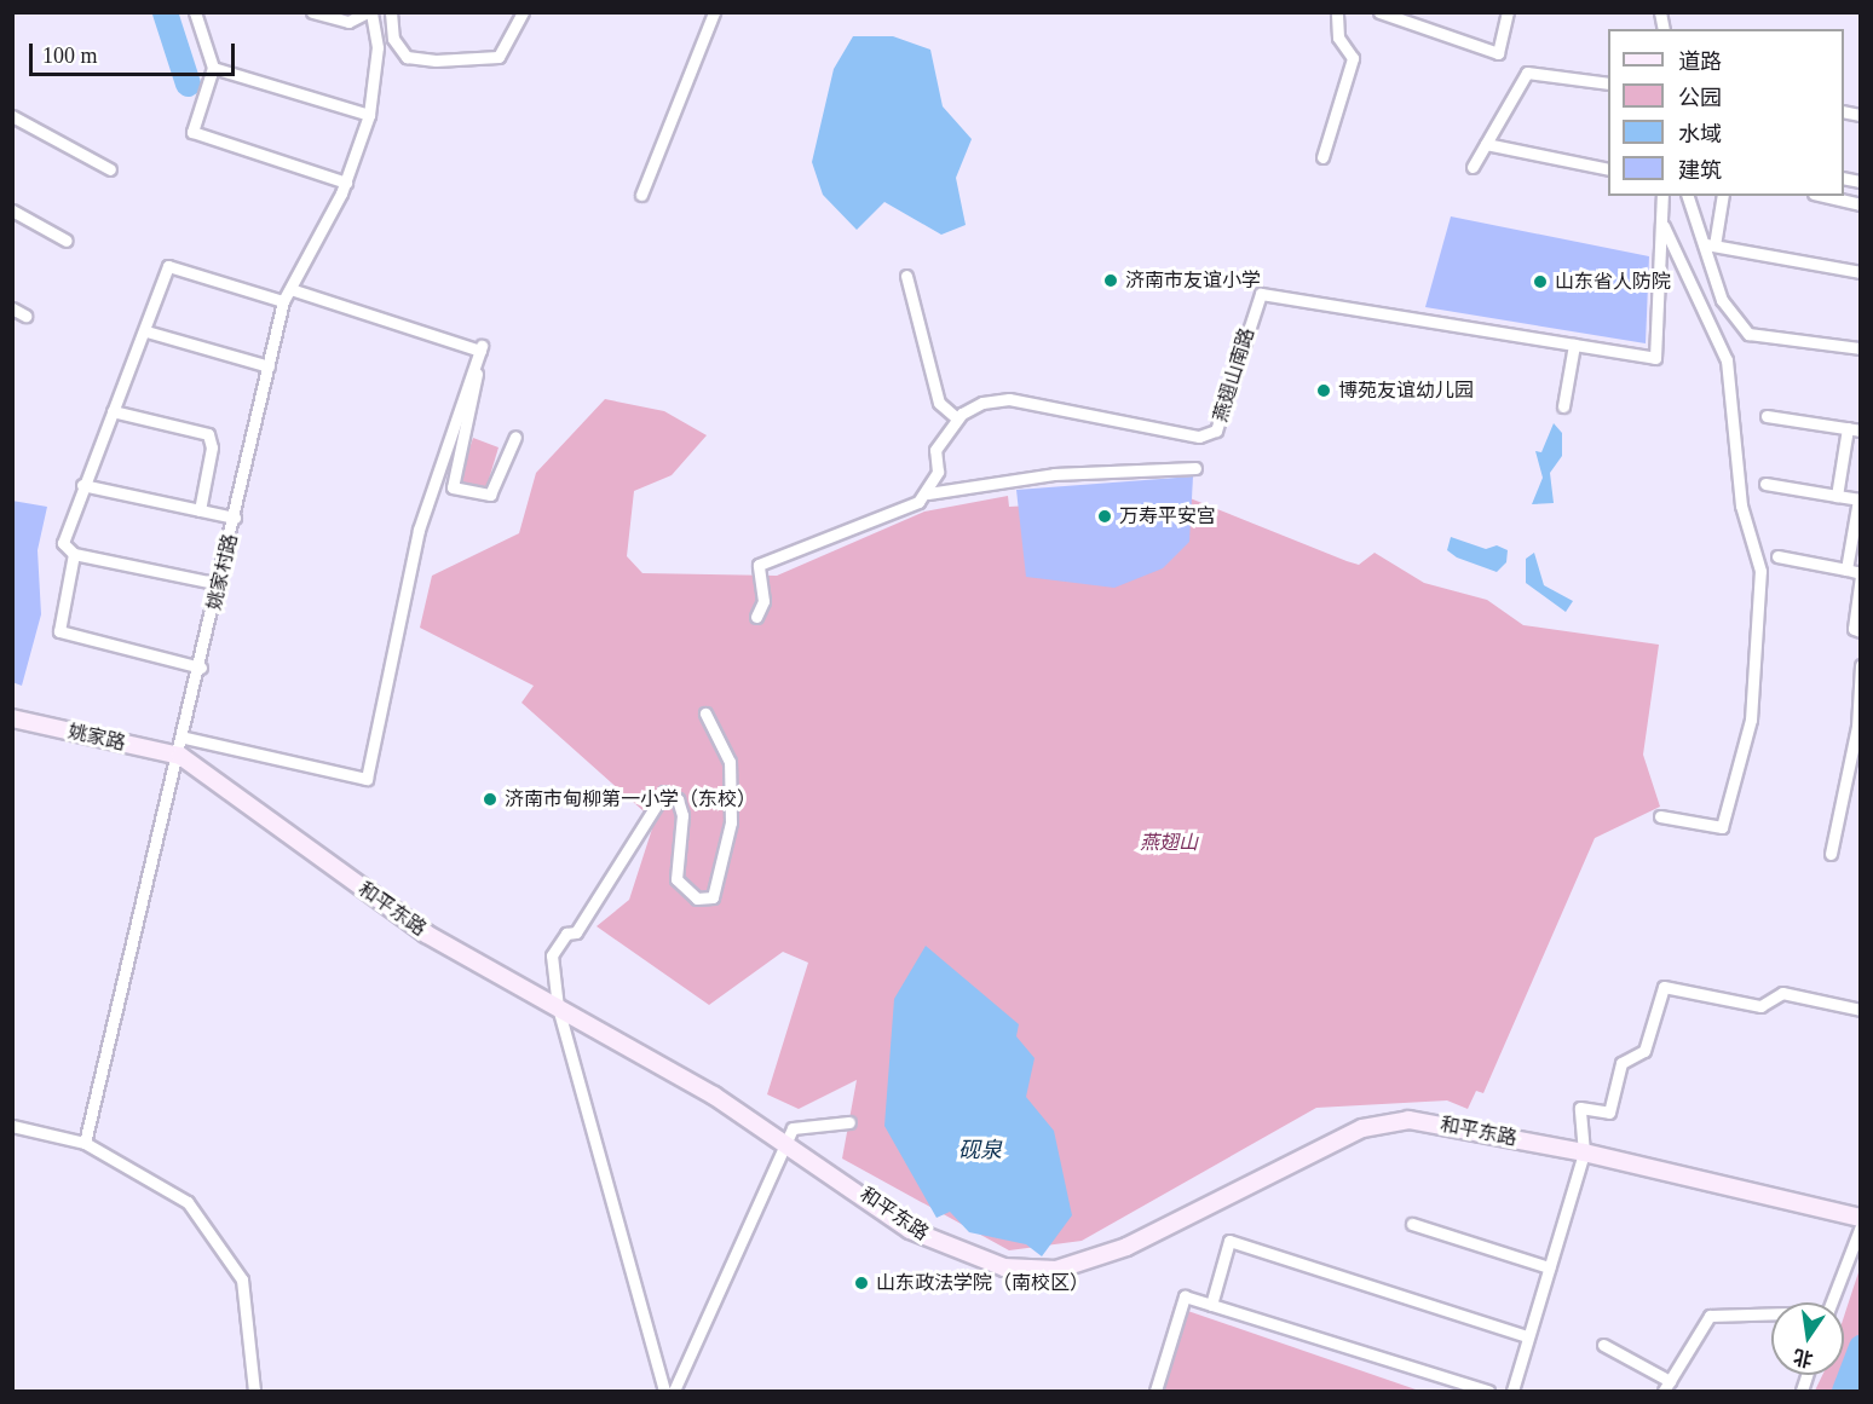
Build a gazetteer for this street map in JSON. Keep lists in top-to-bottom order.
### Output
{
  "streets": {
    "main road": ["姚家路", "和平东路"],
    "street": ["燕翅山南路", "姚家村路"]
  },
  "crossings": [
    ["姚家村路", "姚家路"],
    ["姚家村路", "和平东路"],
    ["姚家路", "和平东路"]
  ],
  "water": ["砚泉"],
  "parks": ["燕翅山"],
  "places": [
    "济南市友谊小学",
    "山东省人防院",
    "博苑友谊幼儿园",
    "万寿平安宫",
    "济南市甸柳第一小学（东校）",
    "山东政法学院（南校区）"
  ],
  "legend": [
    "道路",
    "公园",
    "水域",
    "建筑"
  ],
  "scale_bar": "100 m",
  "north": "bottom"
}
